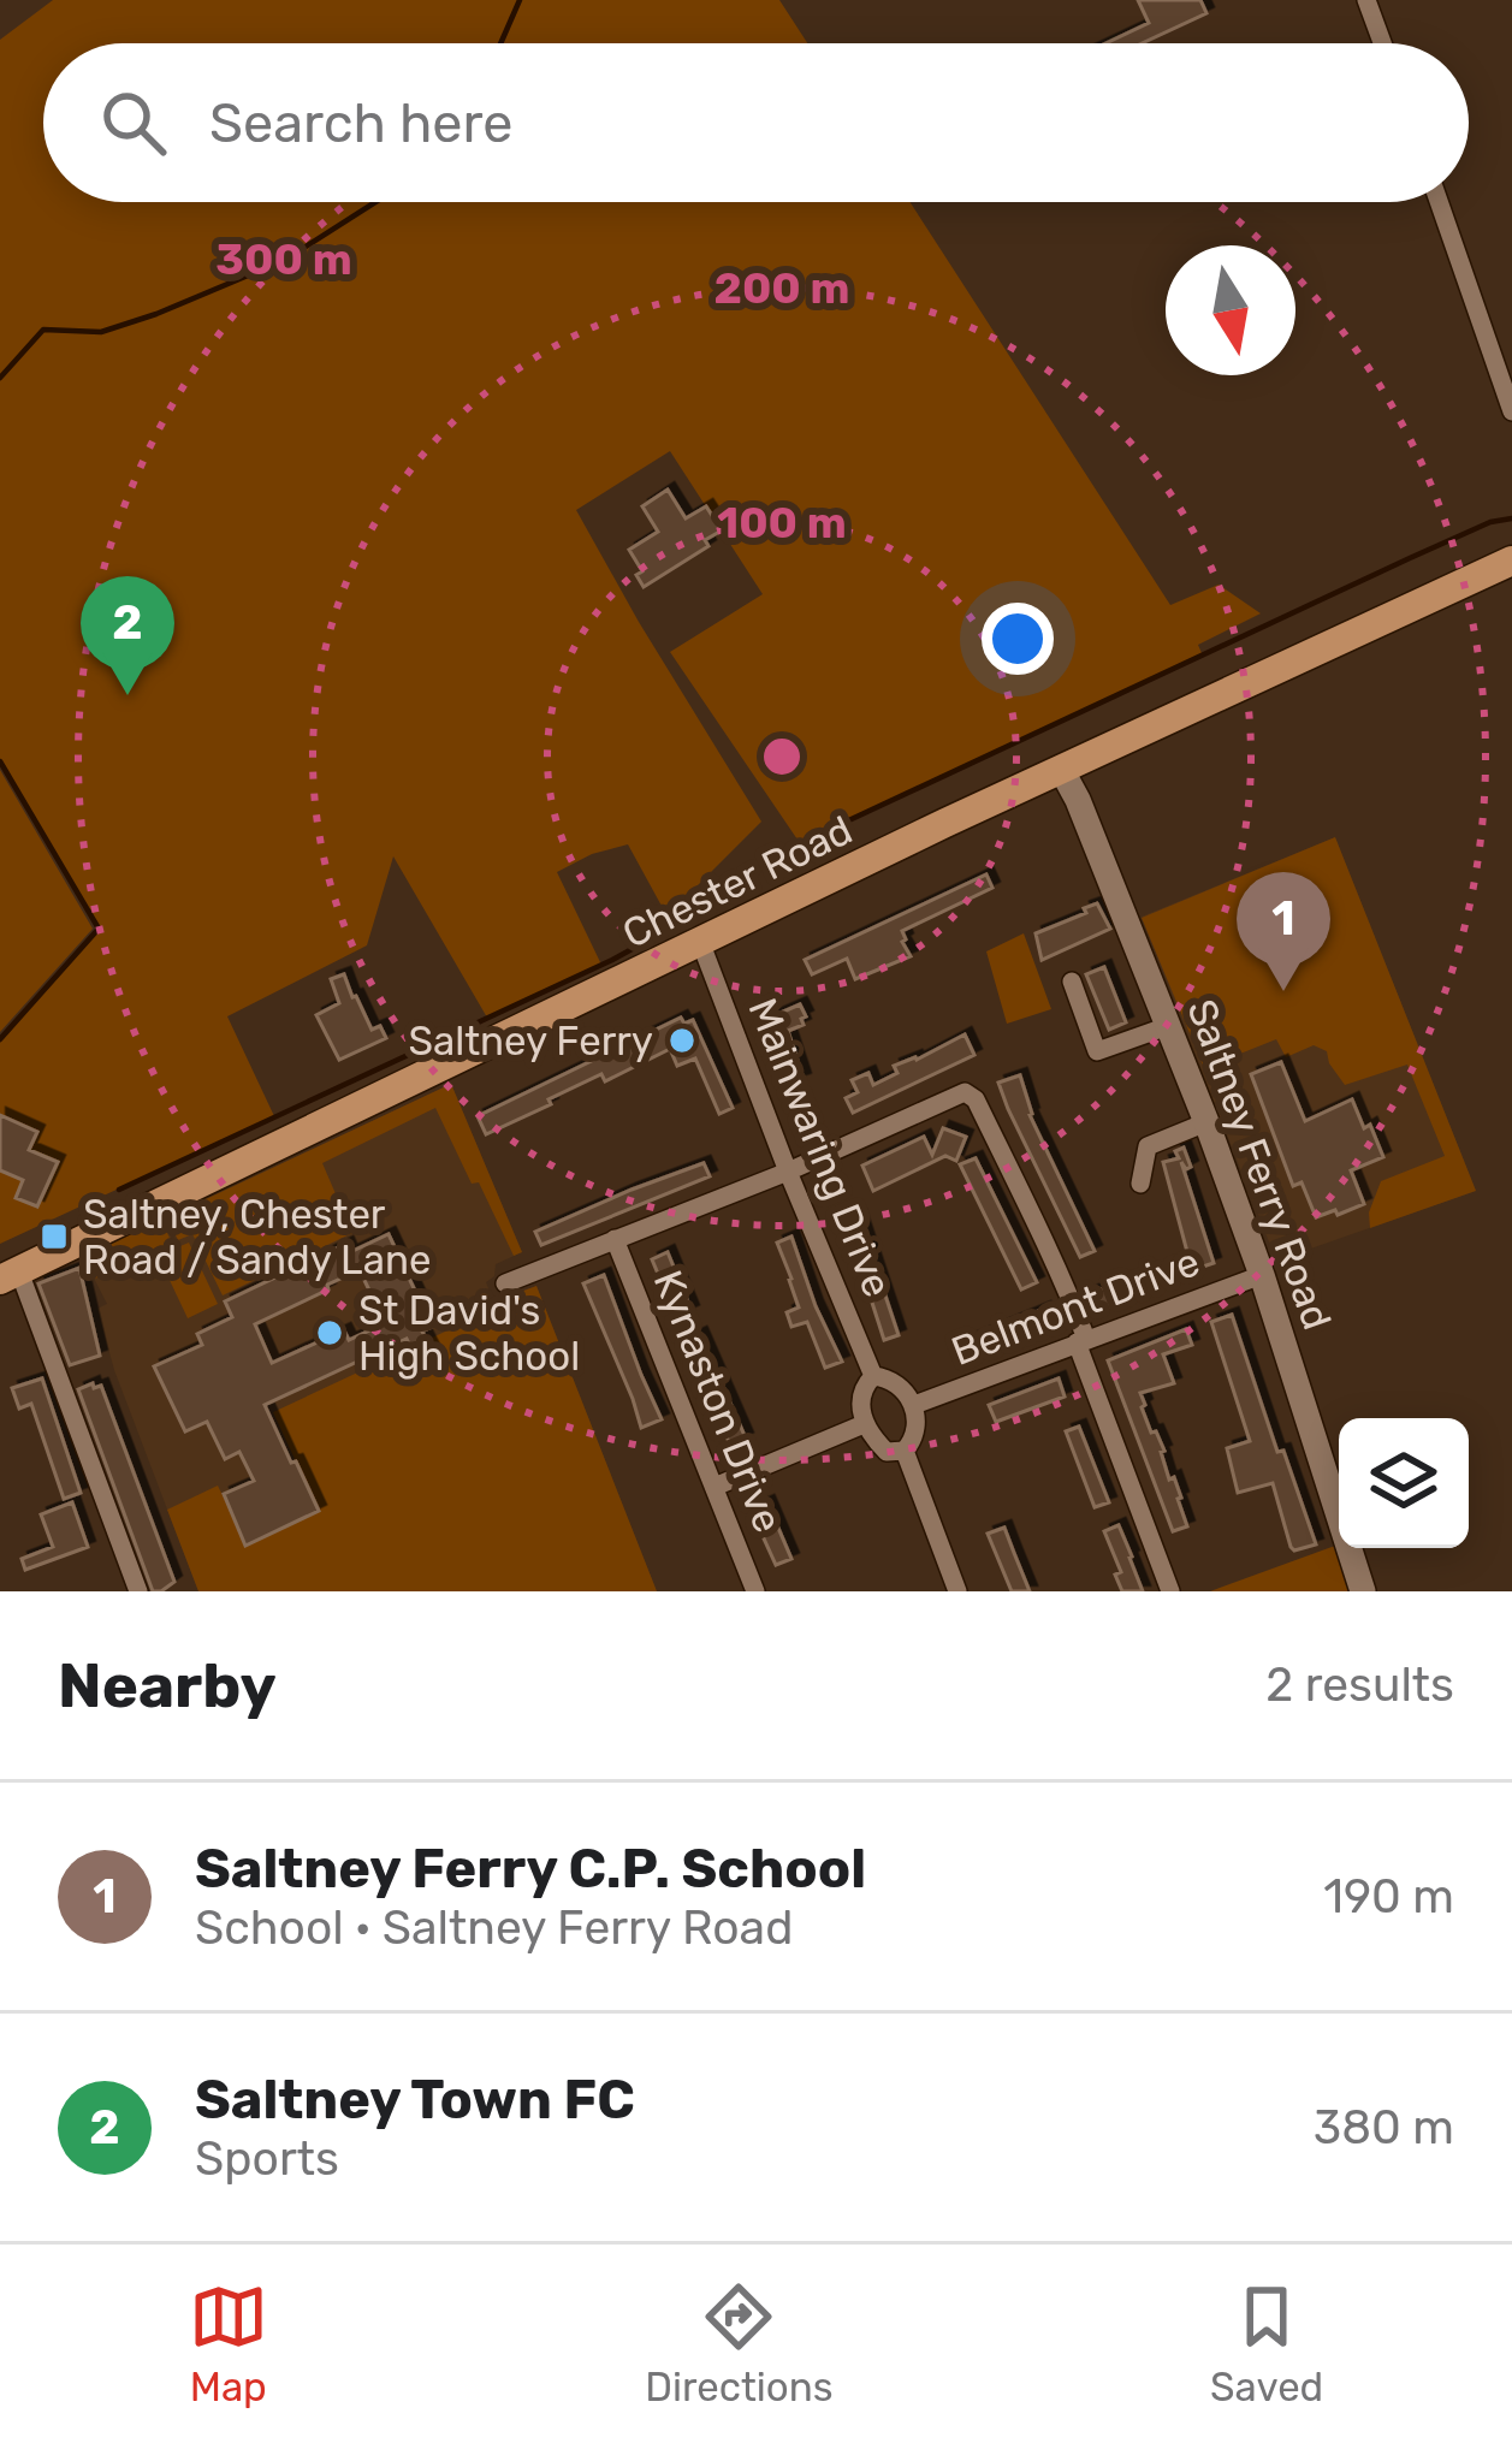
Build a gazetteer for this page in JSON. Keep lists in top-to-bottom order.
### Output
{
  "streets": {
    "main road": ["Chester Road", "Saltney Ferry Road"],
    "street": ["Mainwaring Drive", "Belmont Drive", "Kynaston Drive"]
  },
  "crossings": [
    ["Chester Road", "Mainwaring Drive"],
    ["Chester Road", "Saltney Ferry Road"],
    ["Mainwaring Drive", "Belmont Drive"],
    ["Mainwaring Drive", "Kynaston Drive"],
    ["Saltney Ferry Road", "Belmont Drive"],
    ["Belmont Drive", "Kynaston Drive"]
  ],
  "places": {
    "other": ["Saltney Ferry", "St David's High School"],
    "transit": ["Saltney, Chester Road / Sandy Lane"]
  },
  "north": "bottom",
  "page": {
    "search": "Search here",
    "pins": ["2", "1"],
    "heading": ["Nearby", "2 results"],
    "list": [
      {
        "mark": "1",
        "name": "Saltney Ferry C.P. School",
        "note": "School · Saltney Ferry Road",
        "value": "190 m"
      },
      {
        "mark": "2",
        "name": "Saltney Town FC",
        "note": "Sports",
        "value": "380 m"
      }
    ],
    "nav": ["Map", "Directions", "Saved"]
  },
  "rings": ["300 m", "200 m", "100 m"]
}
